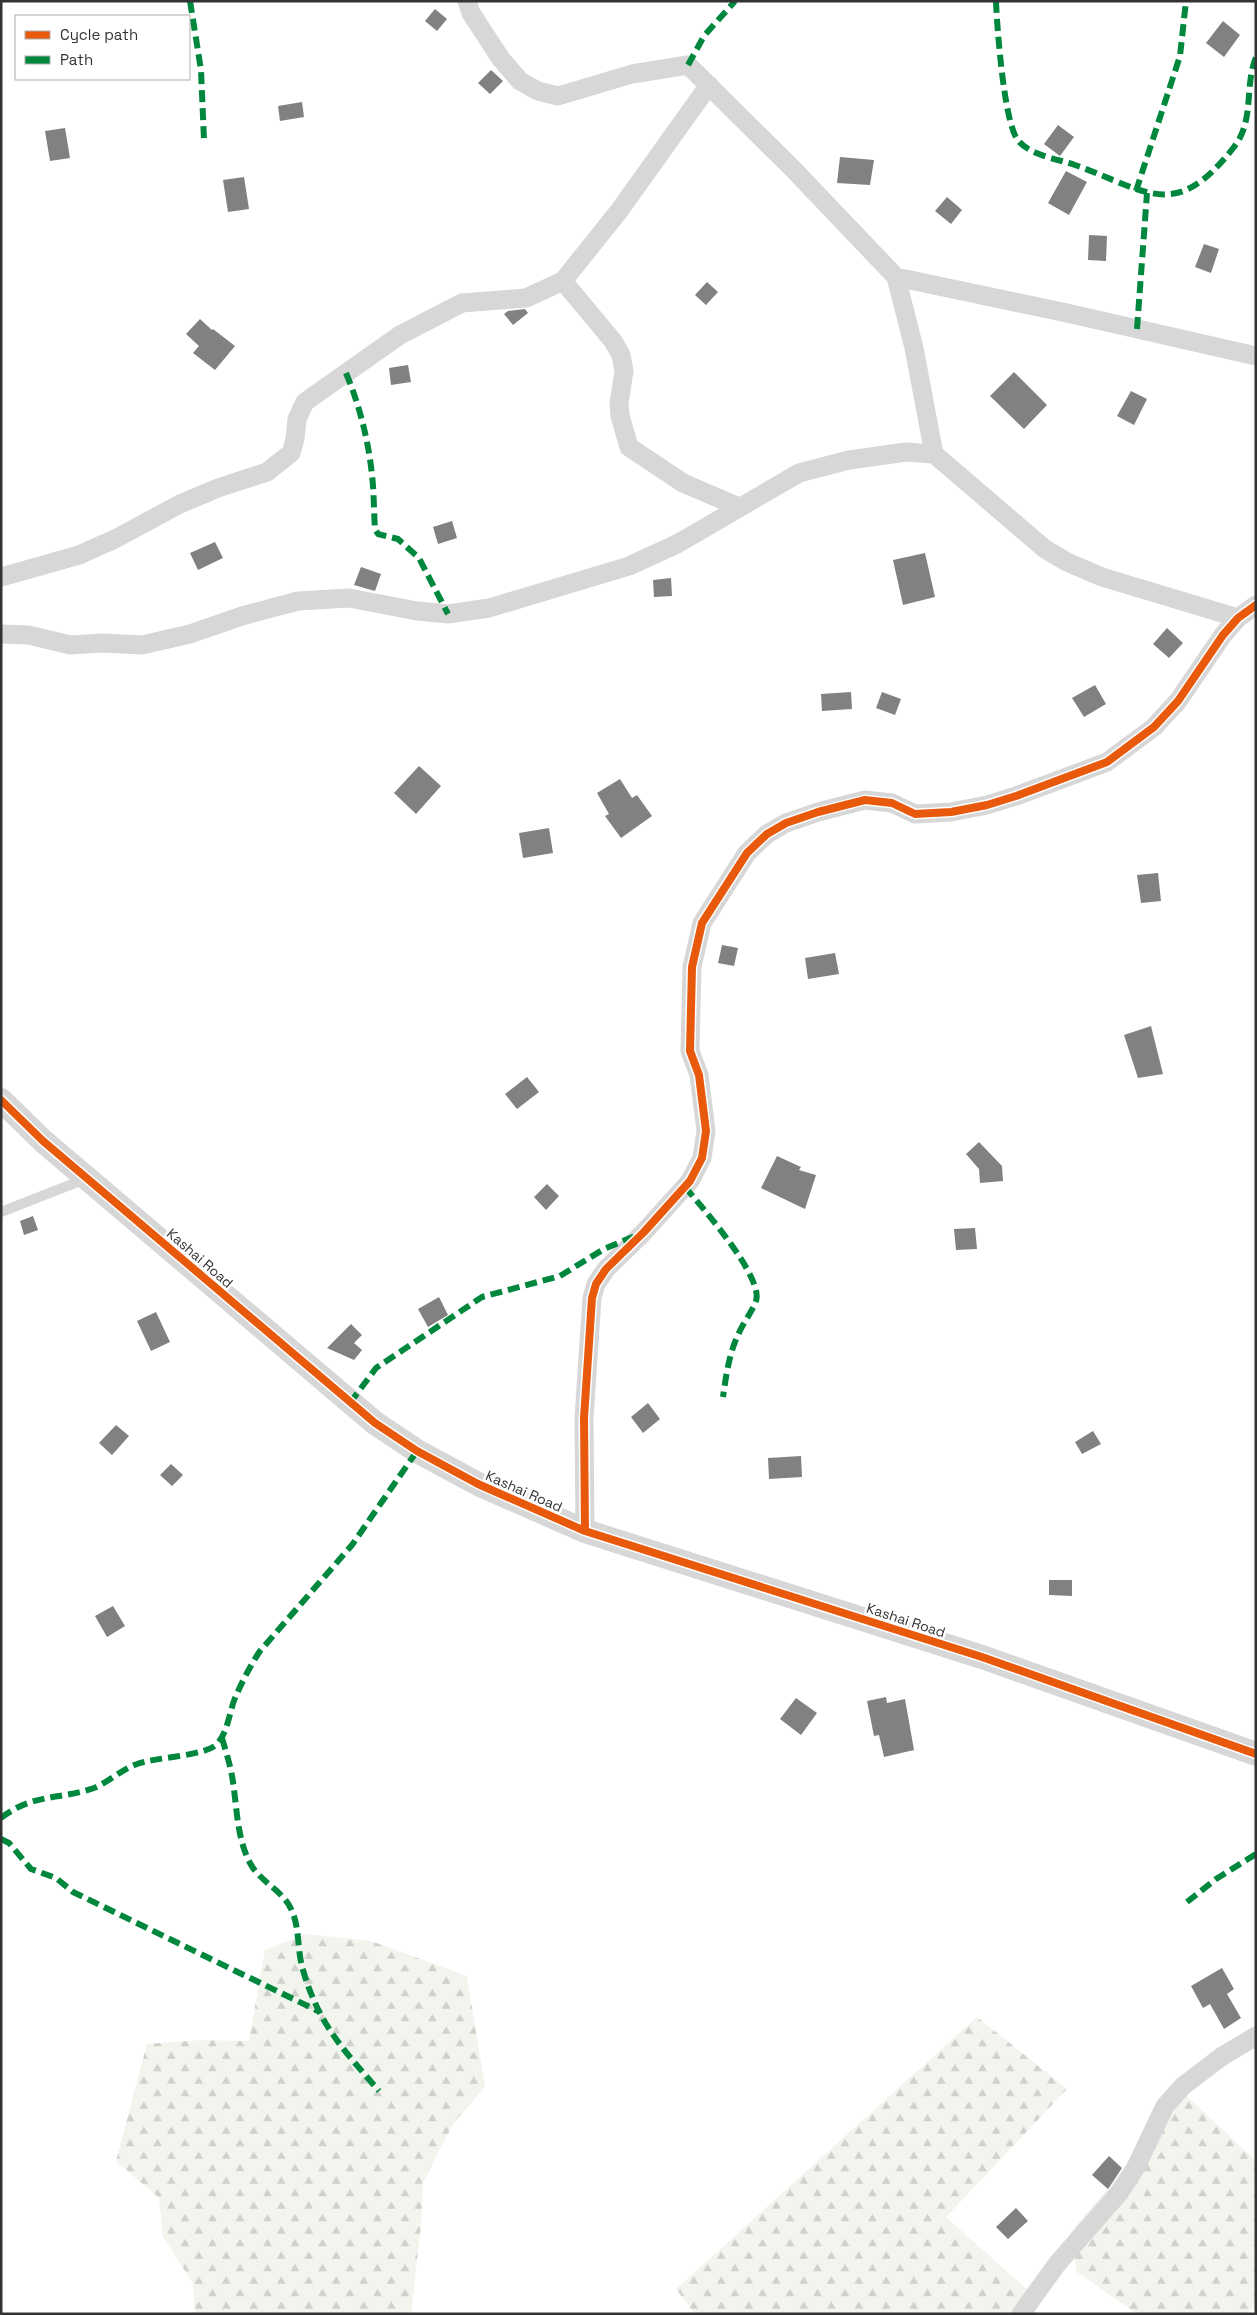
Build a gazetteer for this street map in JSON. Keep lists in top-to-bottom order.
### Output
{
  "streets": {
    "street": ["Kashai Road"]
  },
  "legend": ["Cycle path", "Path"]
}
